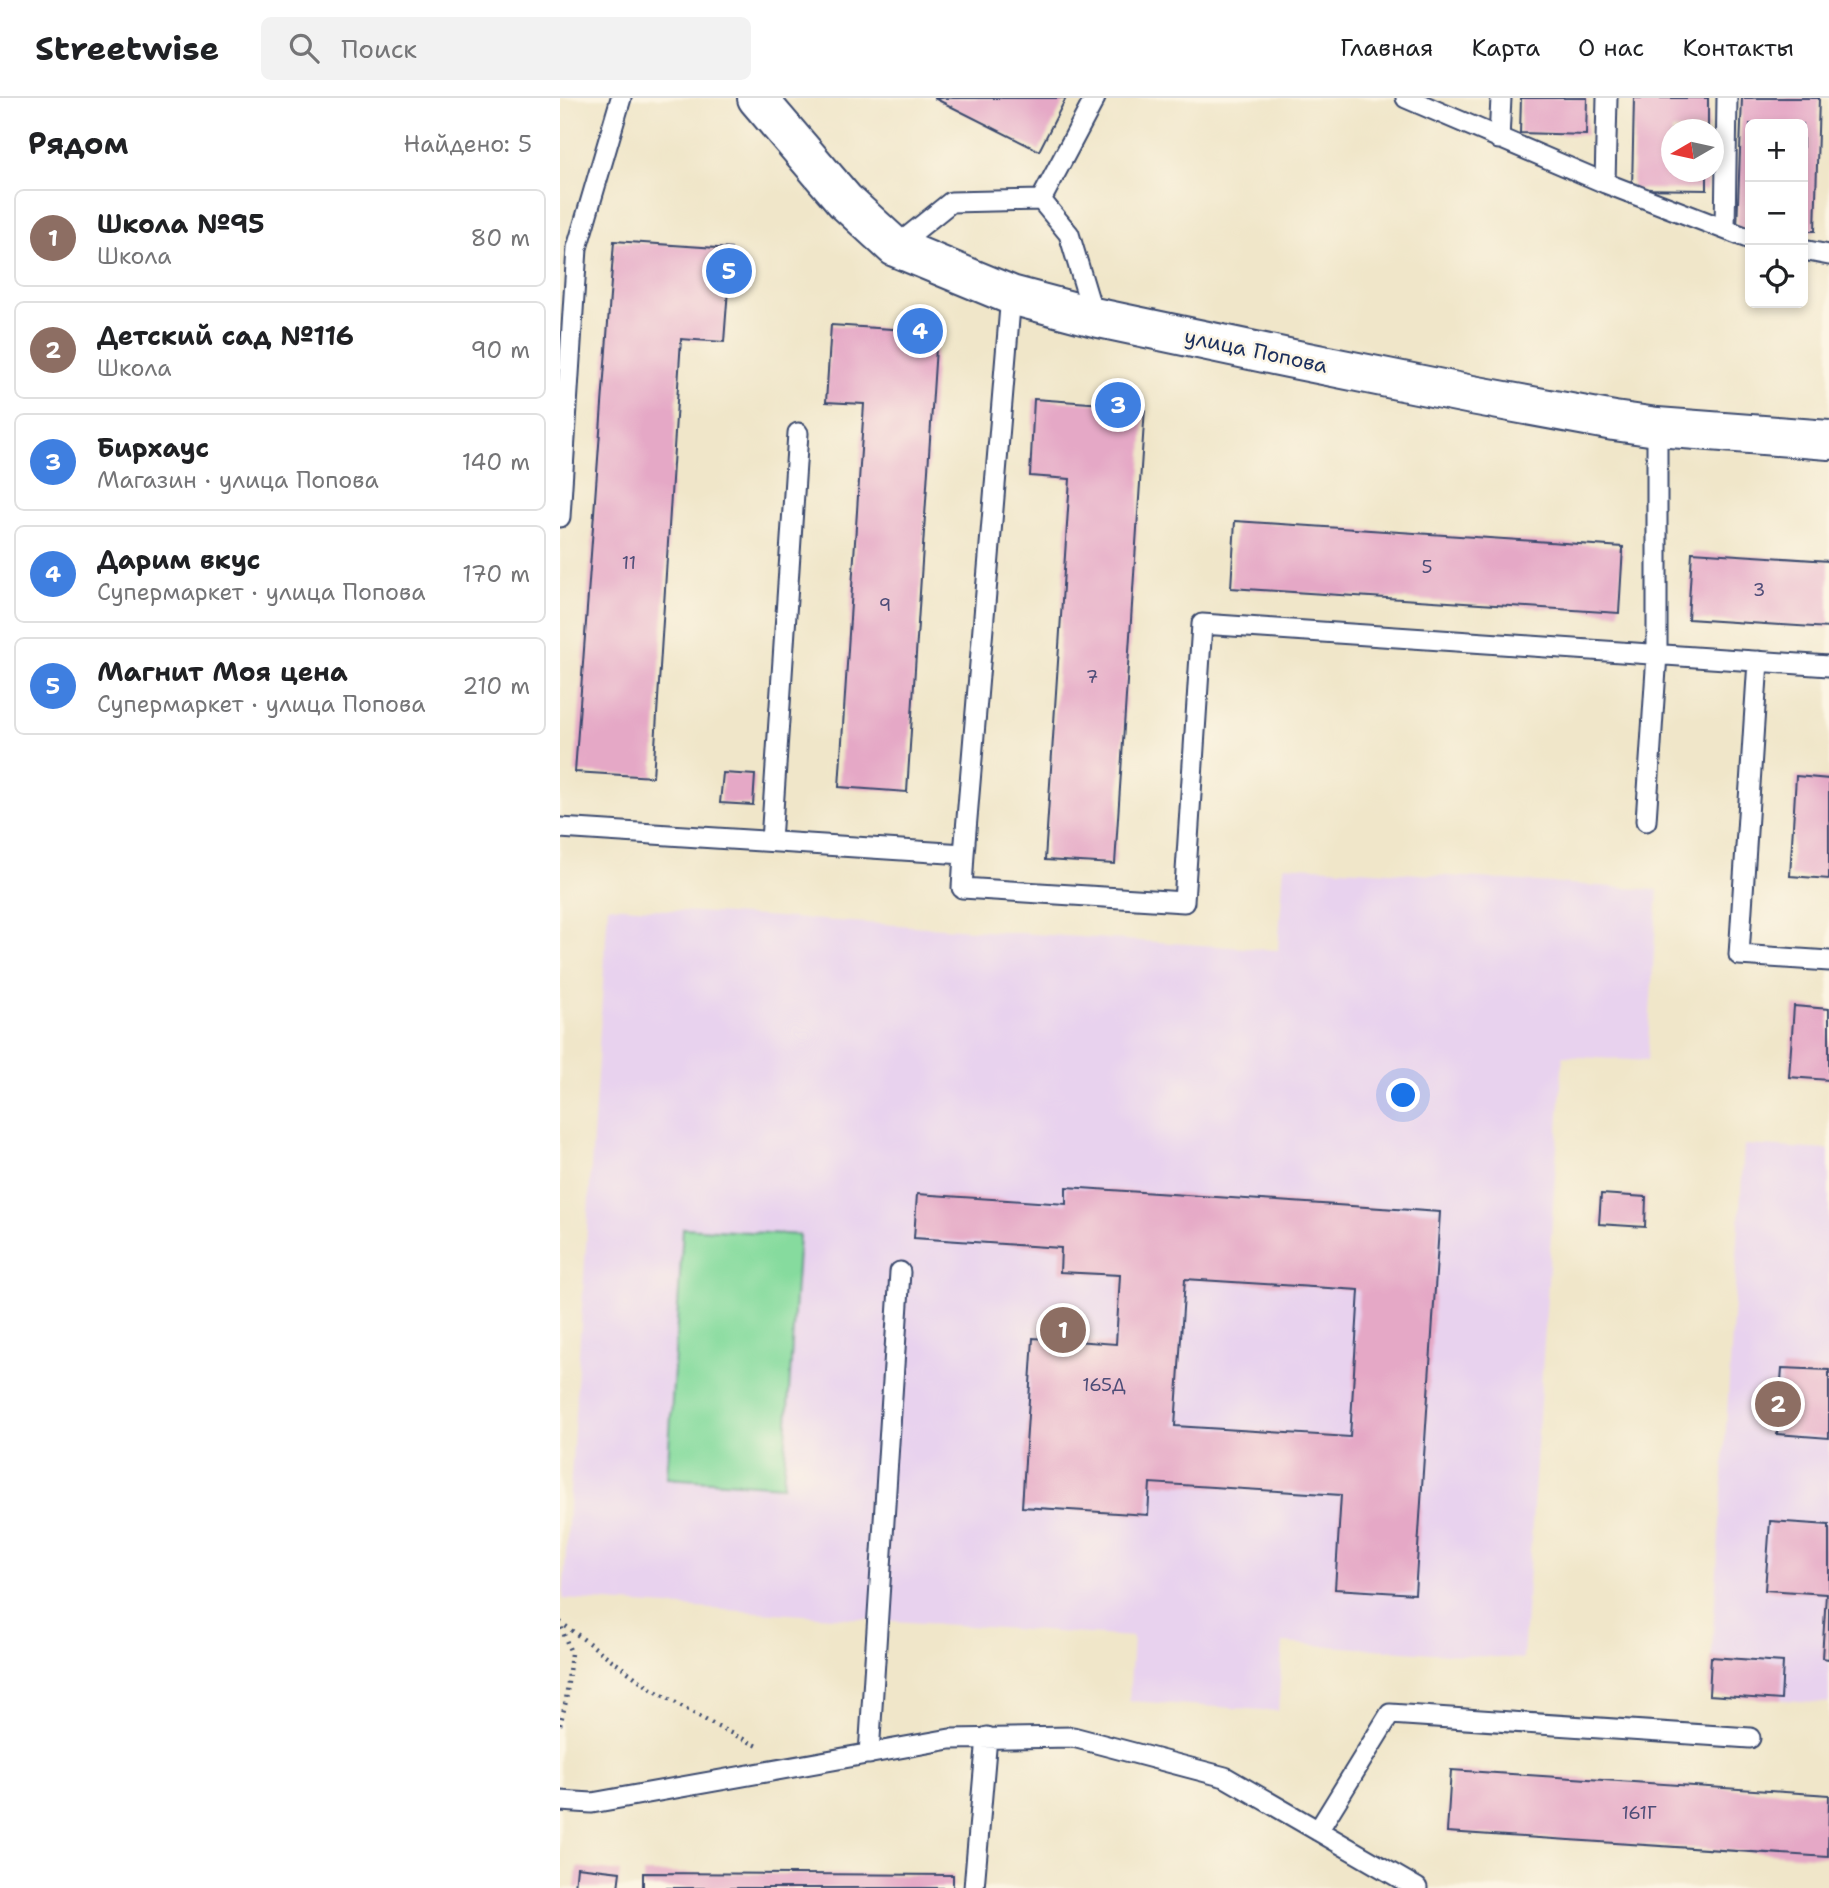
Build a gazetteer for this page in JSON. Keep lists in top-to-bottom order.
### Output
{
  "streets": {
    "street": ["улица Попова"]
  },
  "house_numbers": [
    "11",
    "5",
    "3",
    "9",
    "7",
    "165Д",
    "161Г"
  ],
  "north": "left",
  "page": {
    "header": "Streetwise",
    "search": "Поиск",
    "nav": [
      "Главная",
      "Карта",
      "О нас",
      "Контакты"
    ],
    "heading": ["Рядом", "Найдено: 5"],
    "map_buttons": ["+", "−"],
    "list": [
      {
        "mark": "1",
        "name": "Школа №95",
        "note": "Школа",
        "value": "80 m"
      },
      {
        "mark": "2",
        "name": "Детский сад №116",
        "note": "Школа",
        "value": "90 m"
      },
      {
        "mark": "3",
        "name": "Бирхаус",
        "note": "Магазин · улица Попова",
        "value": "140 m"
      },
      {
        "mark": "4",
        "name": "Дарим вкус",
        "note": "Супермаркет · улица Попова",
        "value": "170 m"
      },
      {
        "mark": "5",
        "name": "Магнит Моя цена",
        "note": "Супермаркет · улица Попова",
        "value": "210 m"
      }
    ],
    "pins": [
      "5",
      "4",
      "3",
      "1",
      "2"
    ]
  }
}
